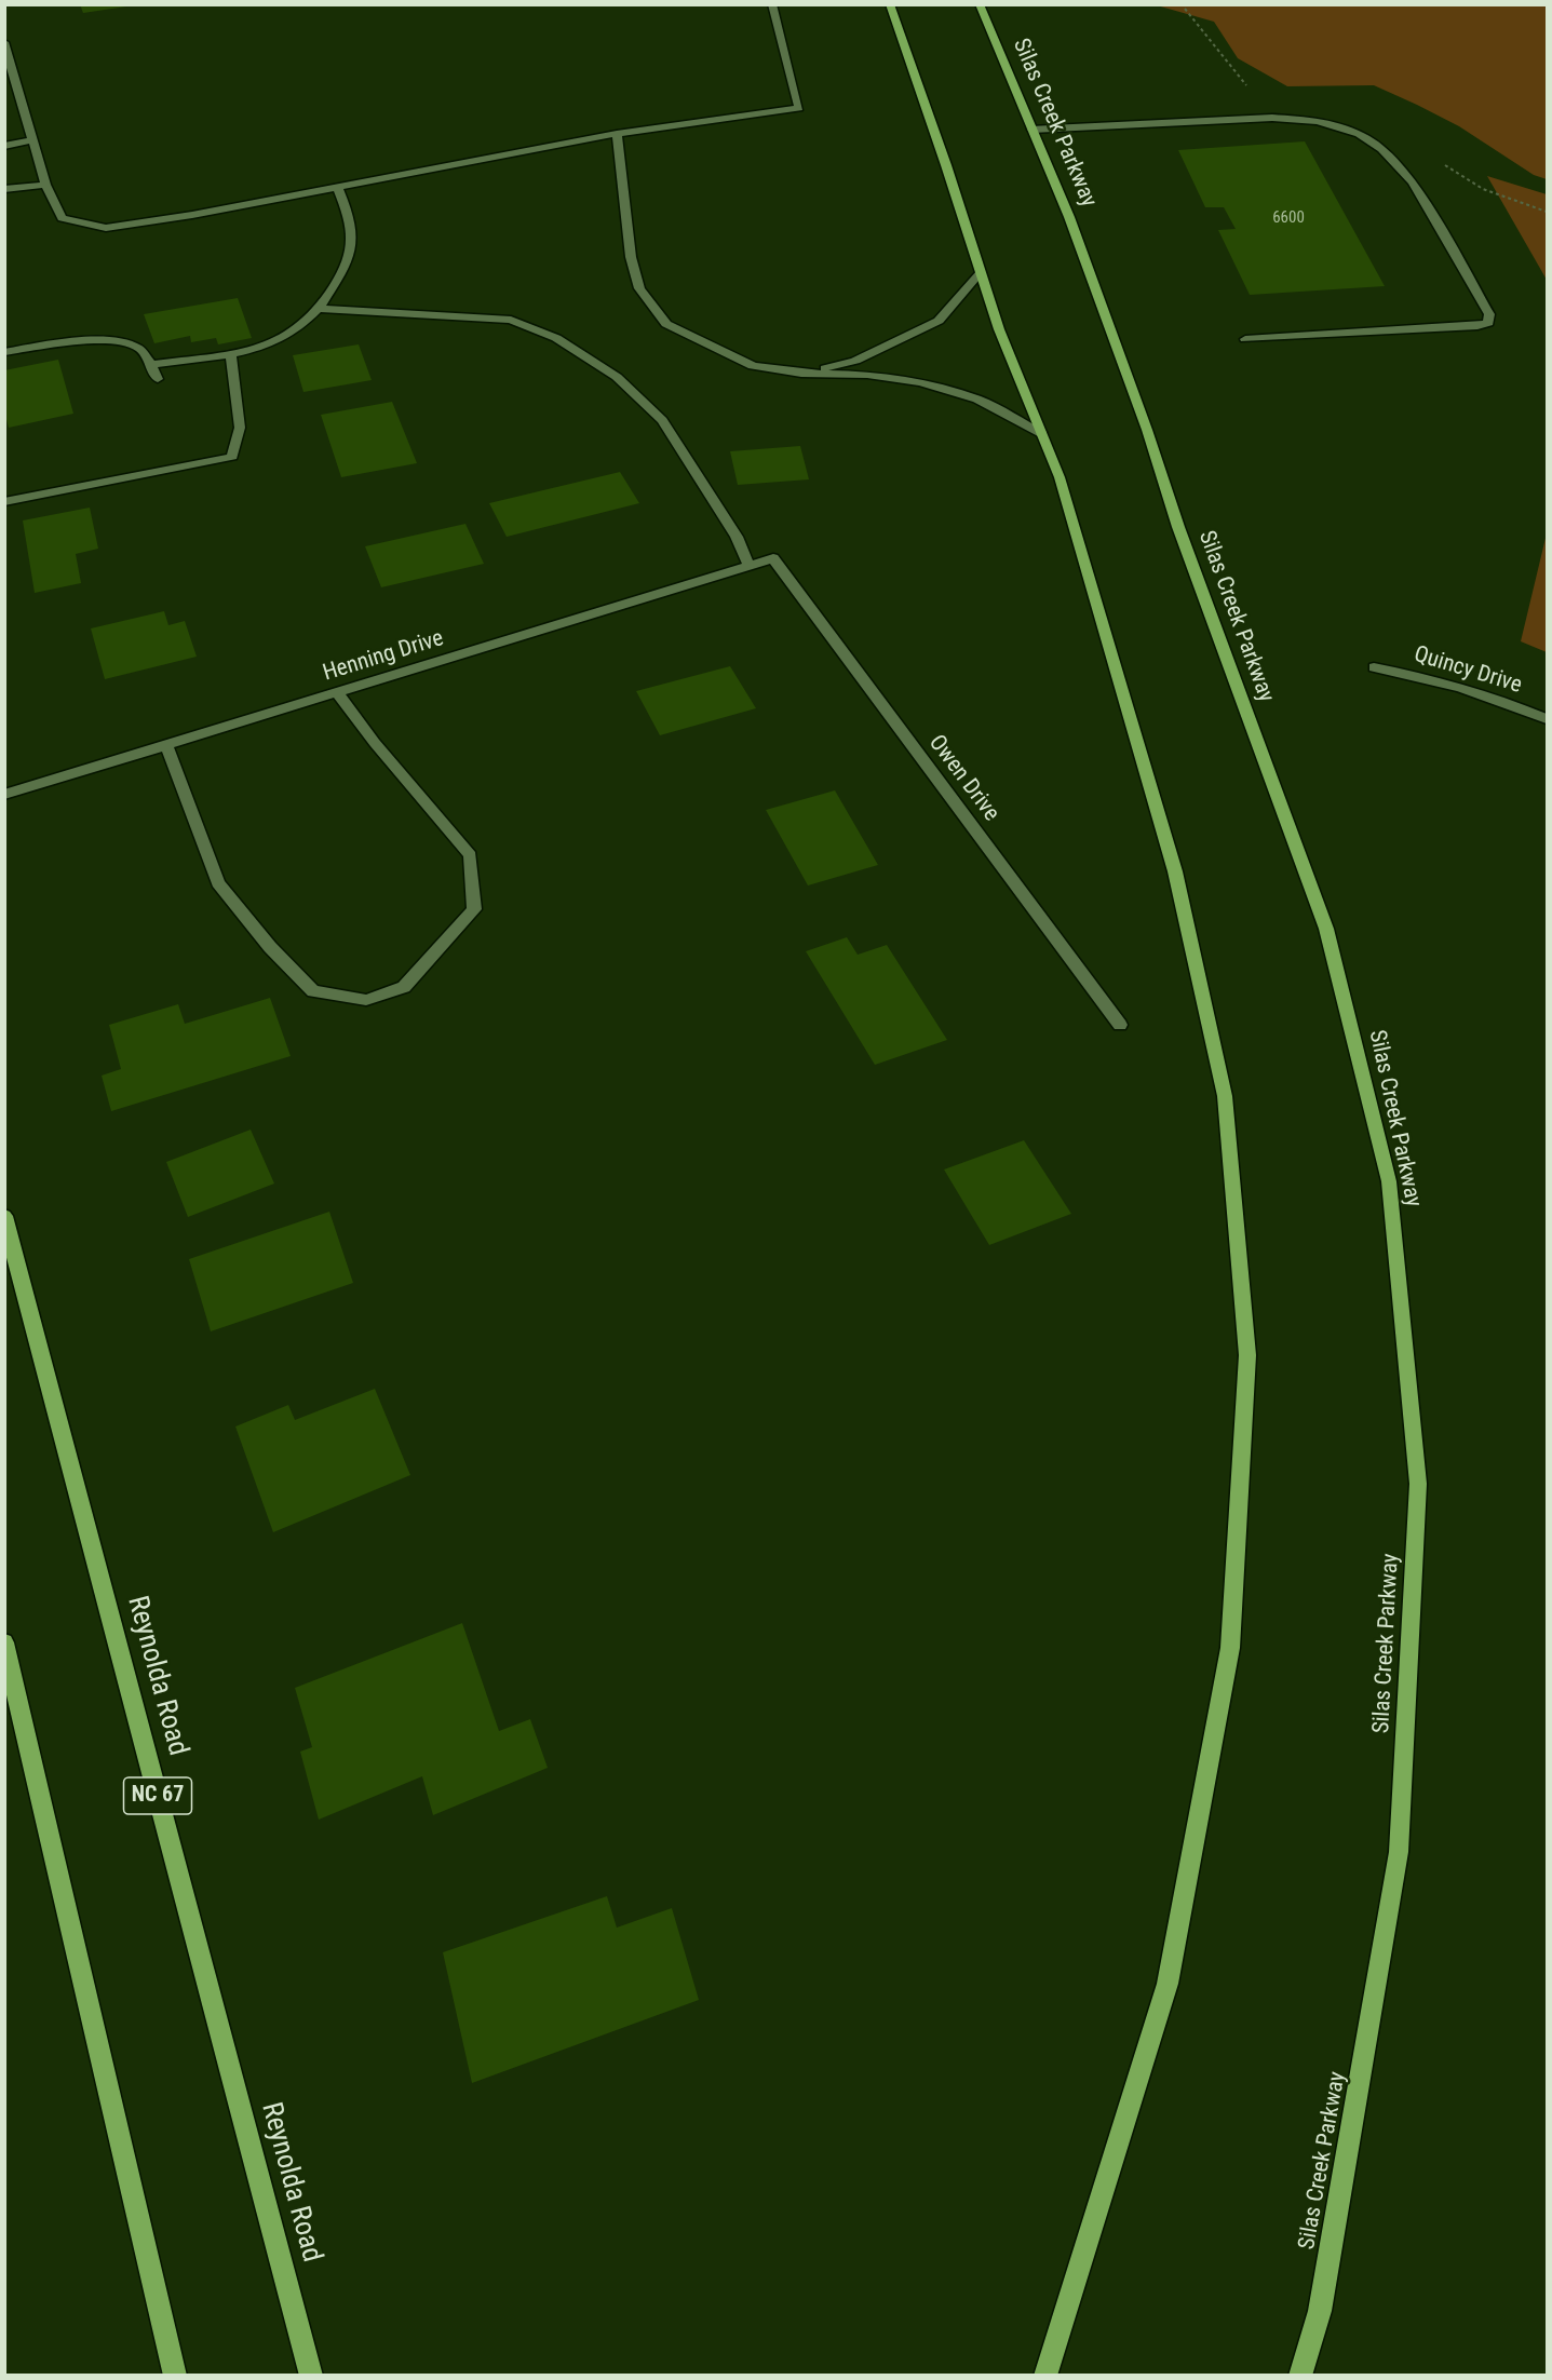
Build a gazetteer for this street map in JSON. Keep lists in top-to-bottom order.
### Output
{
  "streets": {
    "main road": ["Silas Creek Parkway", "Reynolda Road", "NC 67"],
    "street": ["Henning Drive", "Quincy Drive", "Owen Drive"]
  },
  "crossings": [
    ["Henning Drive", "Owen Drive"]
  ],
  "house_numbers": ["6600"]
}
